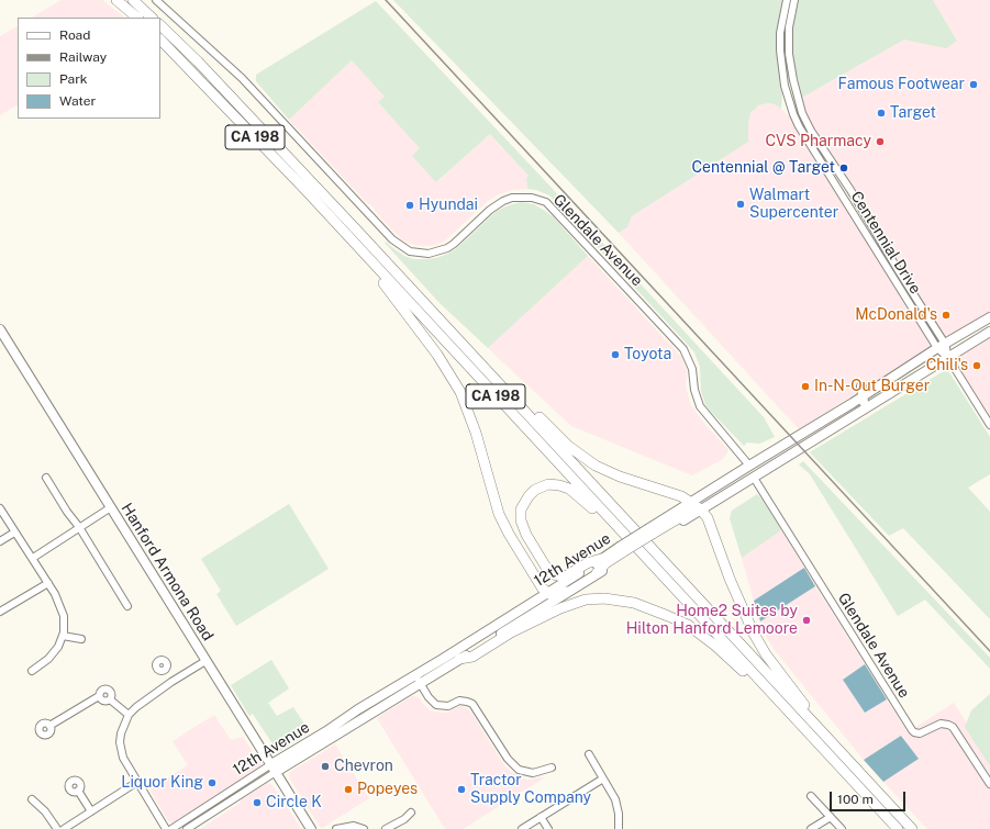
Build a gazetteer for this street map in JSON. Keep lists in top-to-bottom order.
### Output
{
  "streets": {
    "highway": ["CA 198"],
    "main road": ["12th Avenue", "Hanford Armona Road"],
    "street": ["Glendale Avenue", "Centennial Drive"]
  },
  "crossings": [
    ["12th Avenue", "Hanford Armona Road"]
  ],
  "places": [
    "Famous Footwear",
    "Target",
    "CVS Pharmacy",
    "Centennial @ Target",
    "Walmart Supercenter",
    "Hyundai",
    "McDonald's",
    "Toyota",
    "Chili's",
    "In-N-Out Burger",
    "Home2 Suites by Hilton Hanford Lemoore",
    "Chevron",
    "Liquor King",
    "Popeyes",
    "Tractor Supply Company",
    "Circle K"
  ],
  "legend": [
    "Road",
    "Railway",
    "Park",
    "Water"
  ],
  "scale_bar": "100 m"
}
